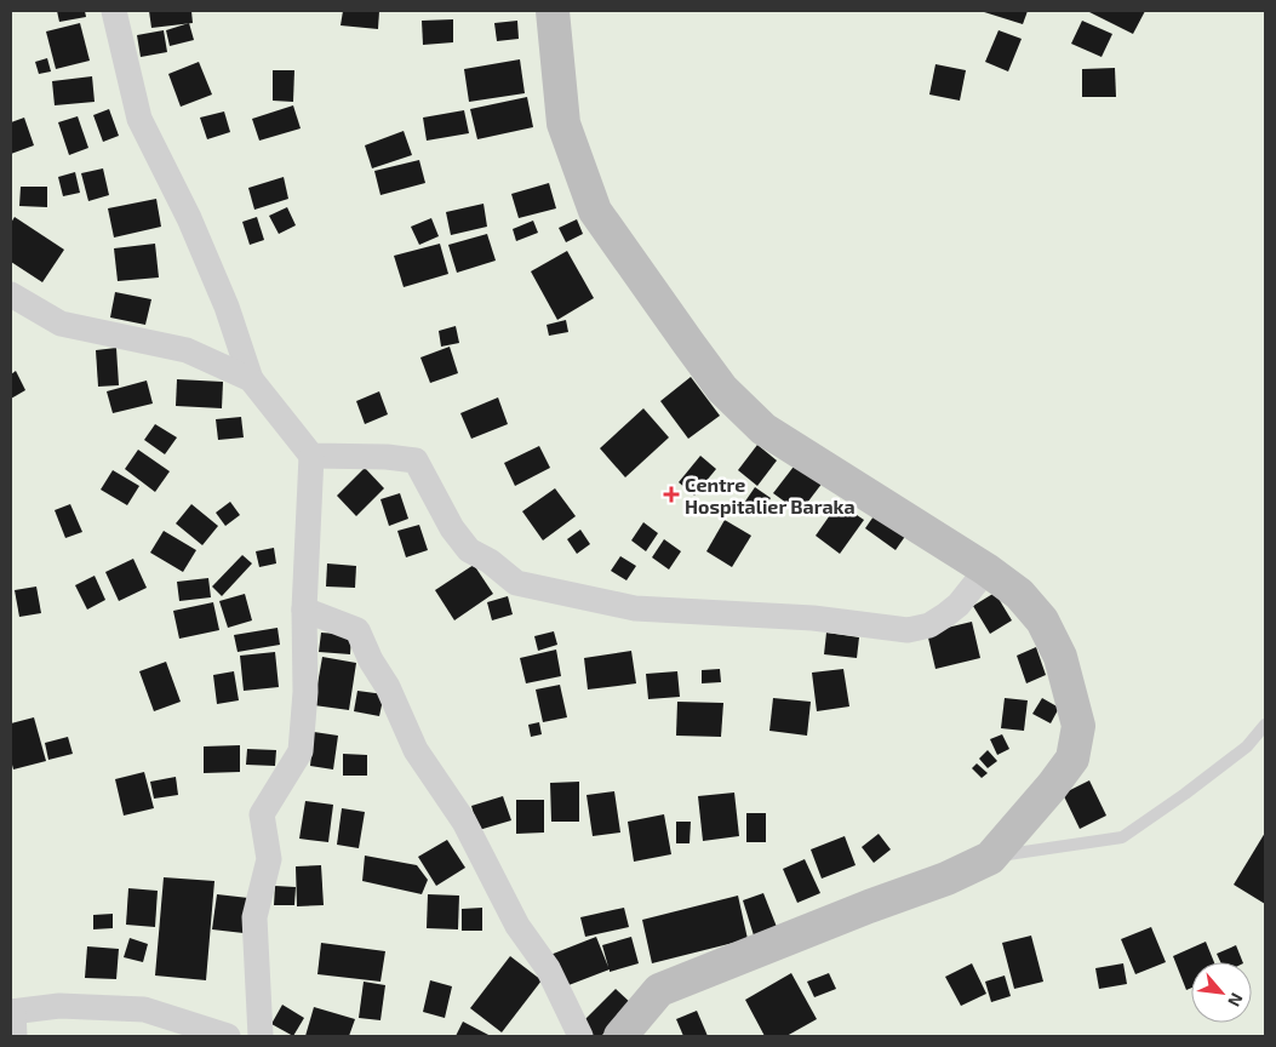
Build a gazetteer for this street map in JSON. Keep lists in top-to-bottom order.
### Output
{
  "places": {
    "health": ["Centre Hospitalier Baraka"]
  },
  "north": "bottom right"
}
